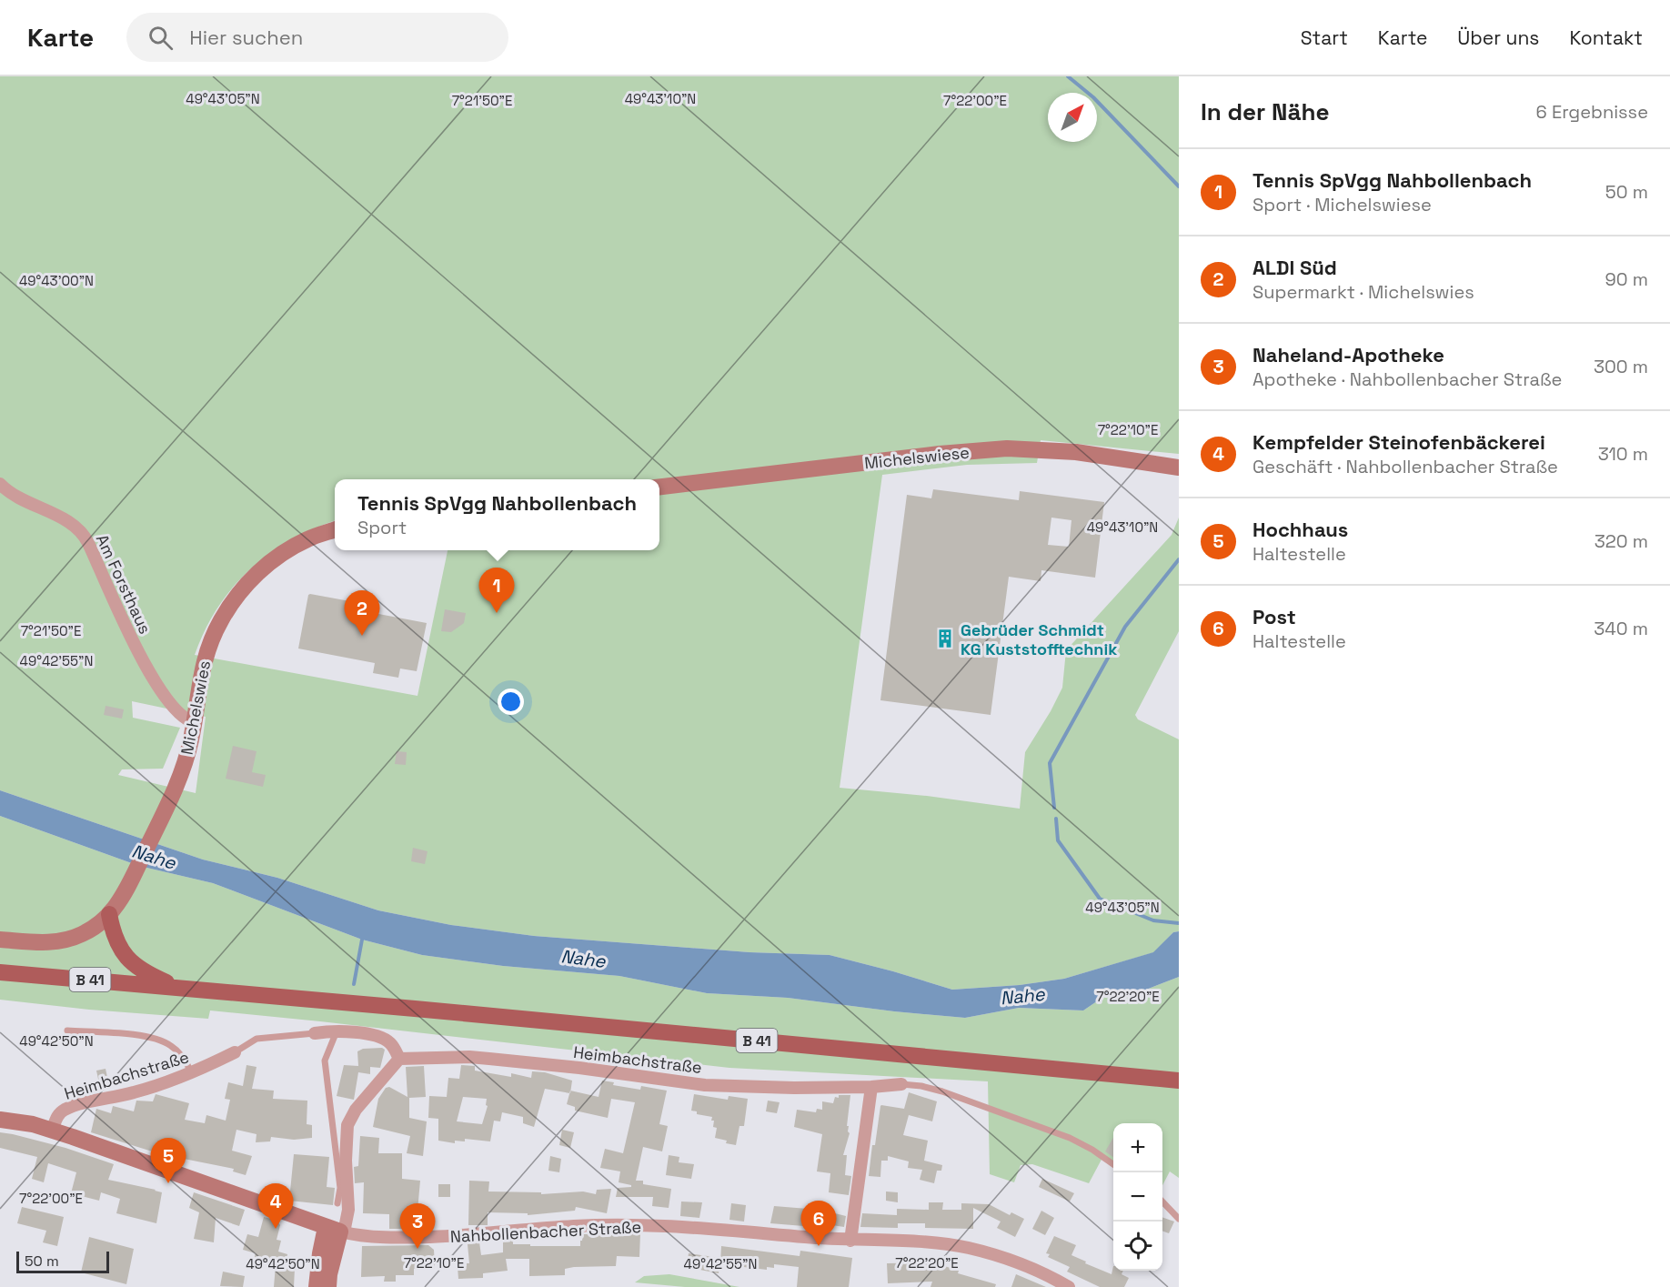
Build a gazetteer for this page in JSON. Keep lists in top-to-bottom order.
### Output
{
  "streets": {
    "main road": ["B 41"],
    "street": [
      "Michelswiese",
      "Am Forsthaus",
      "Michelswies",
      "Heimbachstraße",
      "Nahbollenbacher Straße"
    ]
  },
  "crossings": [
    ["Am Forsthaus", "Michelswies"],
    ["Heimbachstraße", "Nahbollenbacher Straße"]
  ],
  "water": ["Nahe"],
  "places": {
    "building": ["Gebrüder Schmidt KG Kuststofftechnik"]
  },
  "scale_bar": "50 m",
  "north": "top right",
  "page": {
    "header": "Karte",
    "search": "Hier suchen",
    "nav": [
      "Start",
      "Karte",
      "Über uns",
      "Kontakt"
    ],
    "heading": ["In der Nähe", "6 Ergebnisse"],
    "list": [
      {
        "mark": "1",
        "name": "Tennis SpVgg Nahbollenbach",
        "note": "Sport · Michelswiese",
        "value": "50 m"
      },
      {
        "mark": "2",
        "name": "ALDI Süd",
        "note": "Supermarkt · Michelswies",
        "value": "90 m"
      },
      {
        "mark": "3",
        "name": "Naheland-Apotheke",
        "note": "Apotheke · Nahbollenbacher Straße",
        "value": "300 m"
      },
      {
        "mark": "4",
        "name": "Kempfelder Steinofenbäckerei",
        "note": "Geschäft · Nahbollenbacher Straße",
        "value": "310 m"
      },
      {
        "mark": "5",
        "name": "Hochhaus",
        "note": "Haltestelle",
        "value": "320 m"
      },
      {
        "mark": "6",
        "name": "Post",
        "note": "Haltestelle",
        "value": "340 m"
      }
    ],
    "popup": ["Tennis SpVgg Nahbollenbach", "Sport"],
    "pins": [
      "1",
      "2",
      "5",
      "4",
      "6",
      "3"
    ],
    "map_buttons": ["+", "−"],
    "scale": "50 m"
  },
  "coordinates": [
    "49°43'05\"N",
    "49°43'10\"N",
    "7°22'00\"E",
    "7°21'50\"E",
    "49°43'00\"N",
    "7°22'10\"E",
    "49°42'55\"N",
    "7°22'20\"E",
    "49°42'50\"N"
  ]
}
